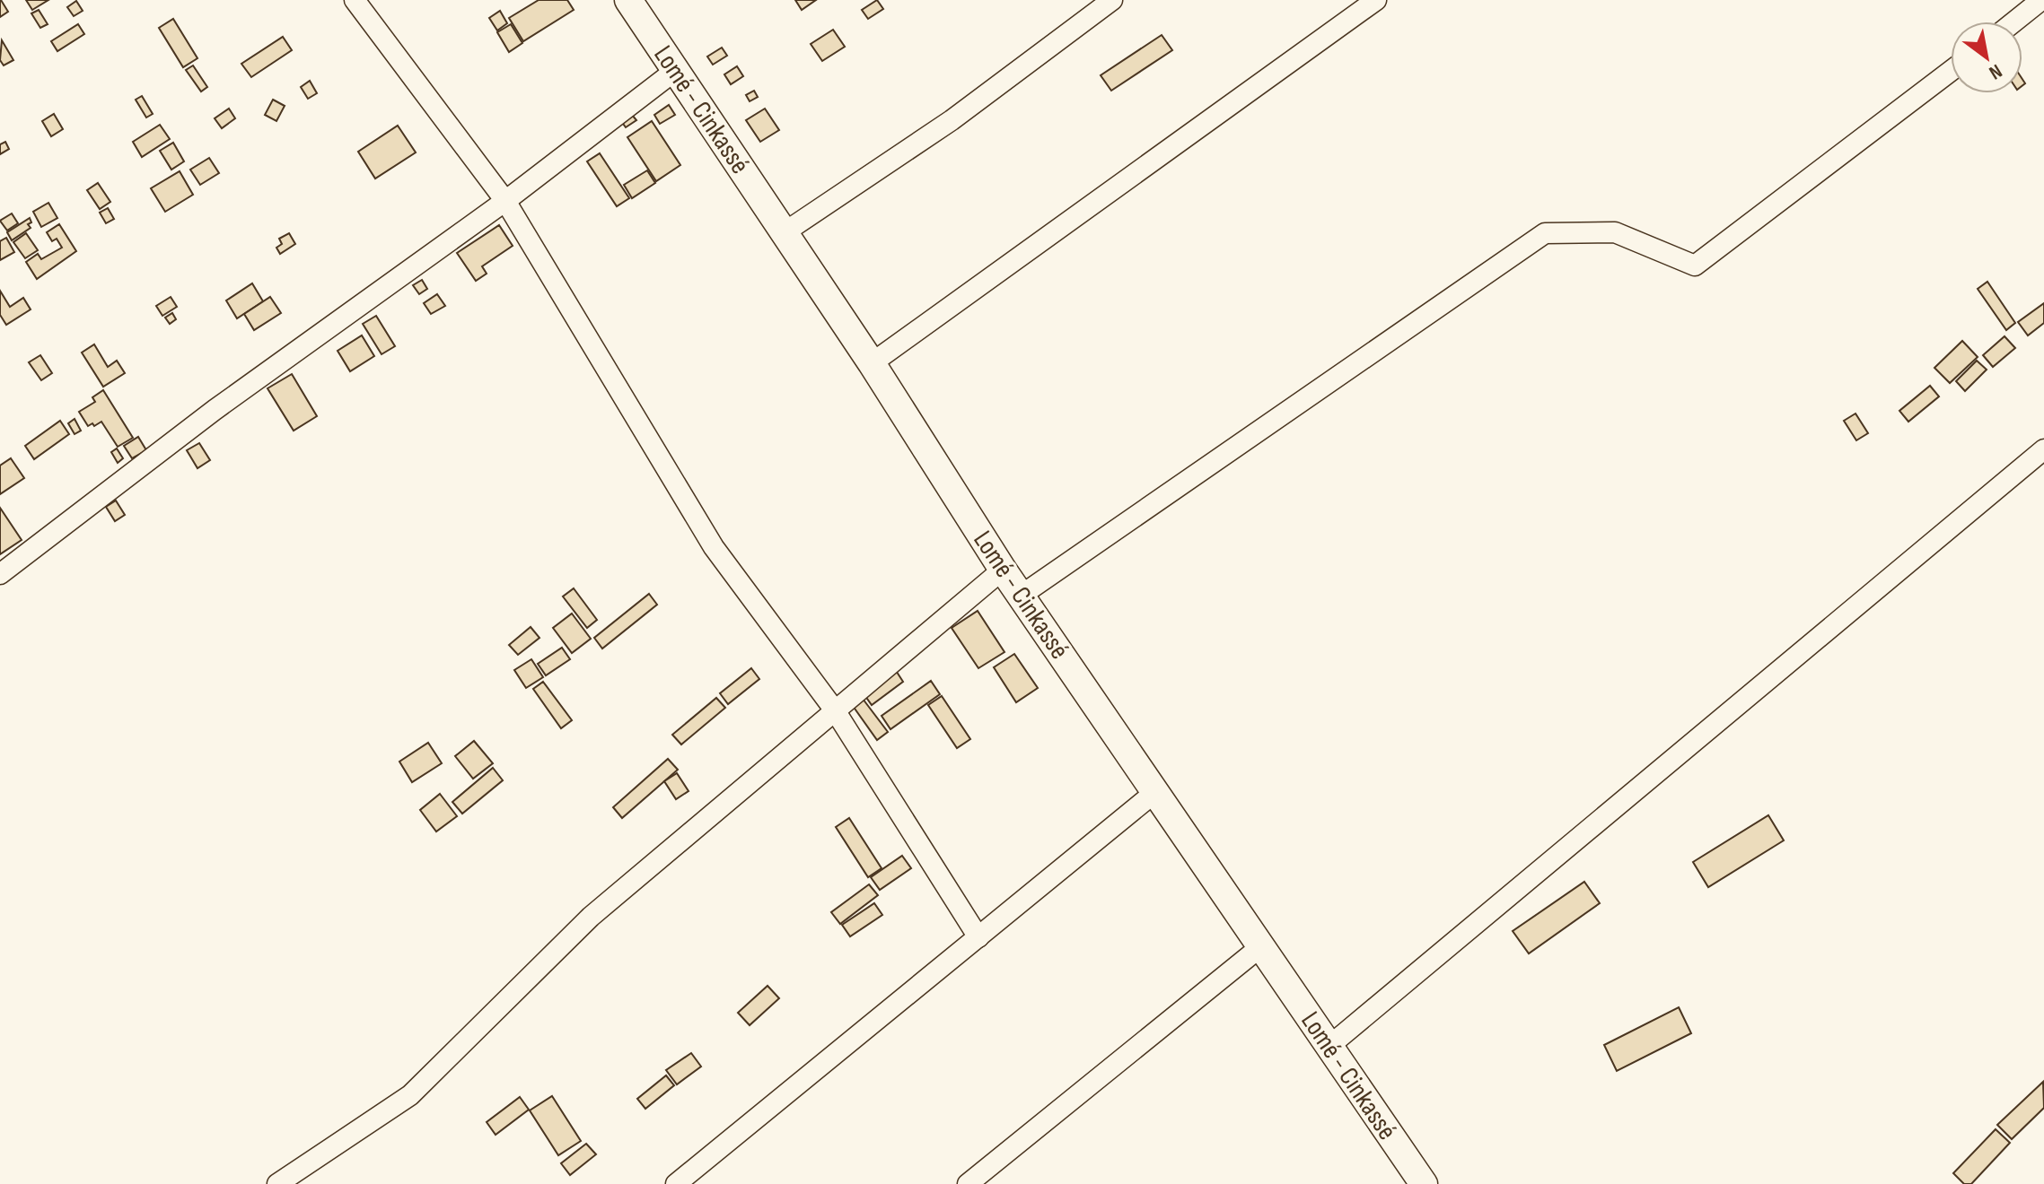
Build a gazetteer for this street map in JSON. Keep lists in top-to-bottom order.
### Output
{
  "streets": {
    "highway": ["Lomé - Cinkassé"]
  },
  "north": "bottom right"
}
